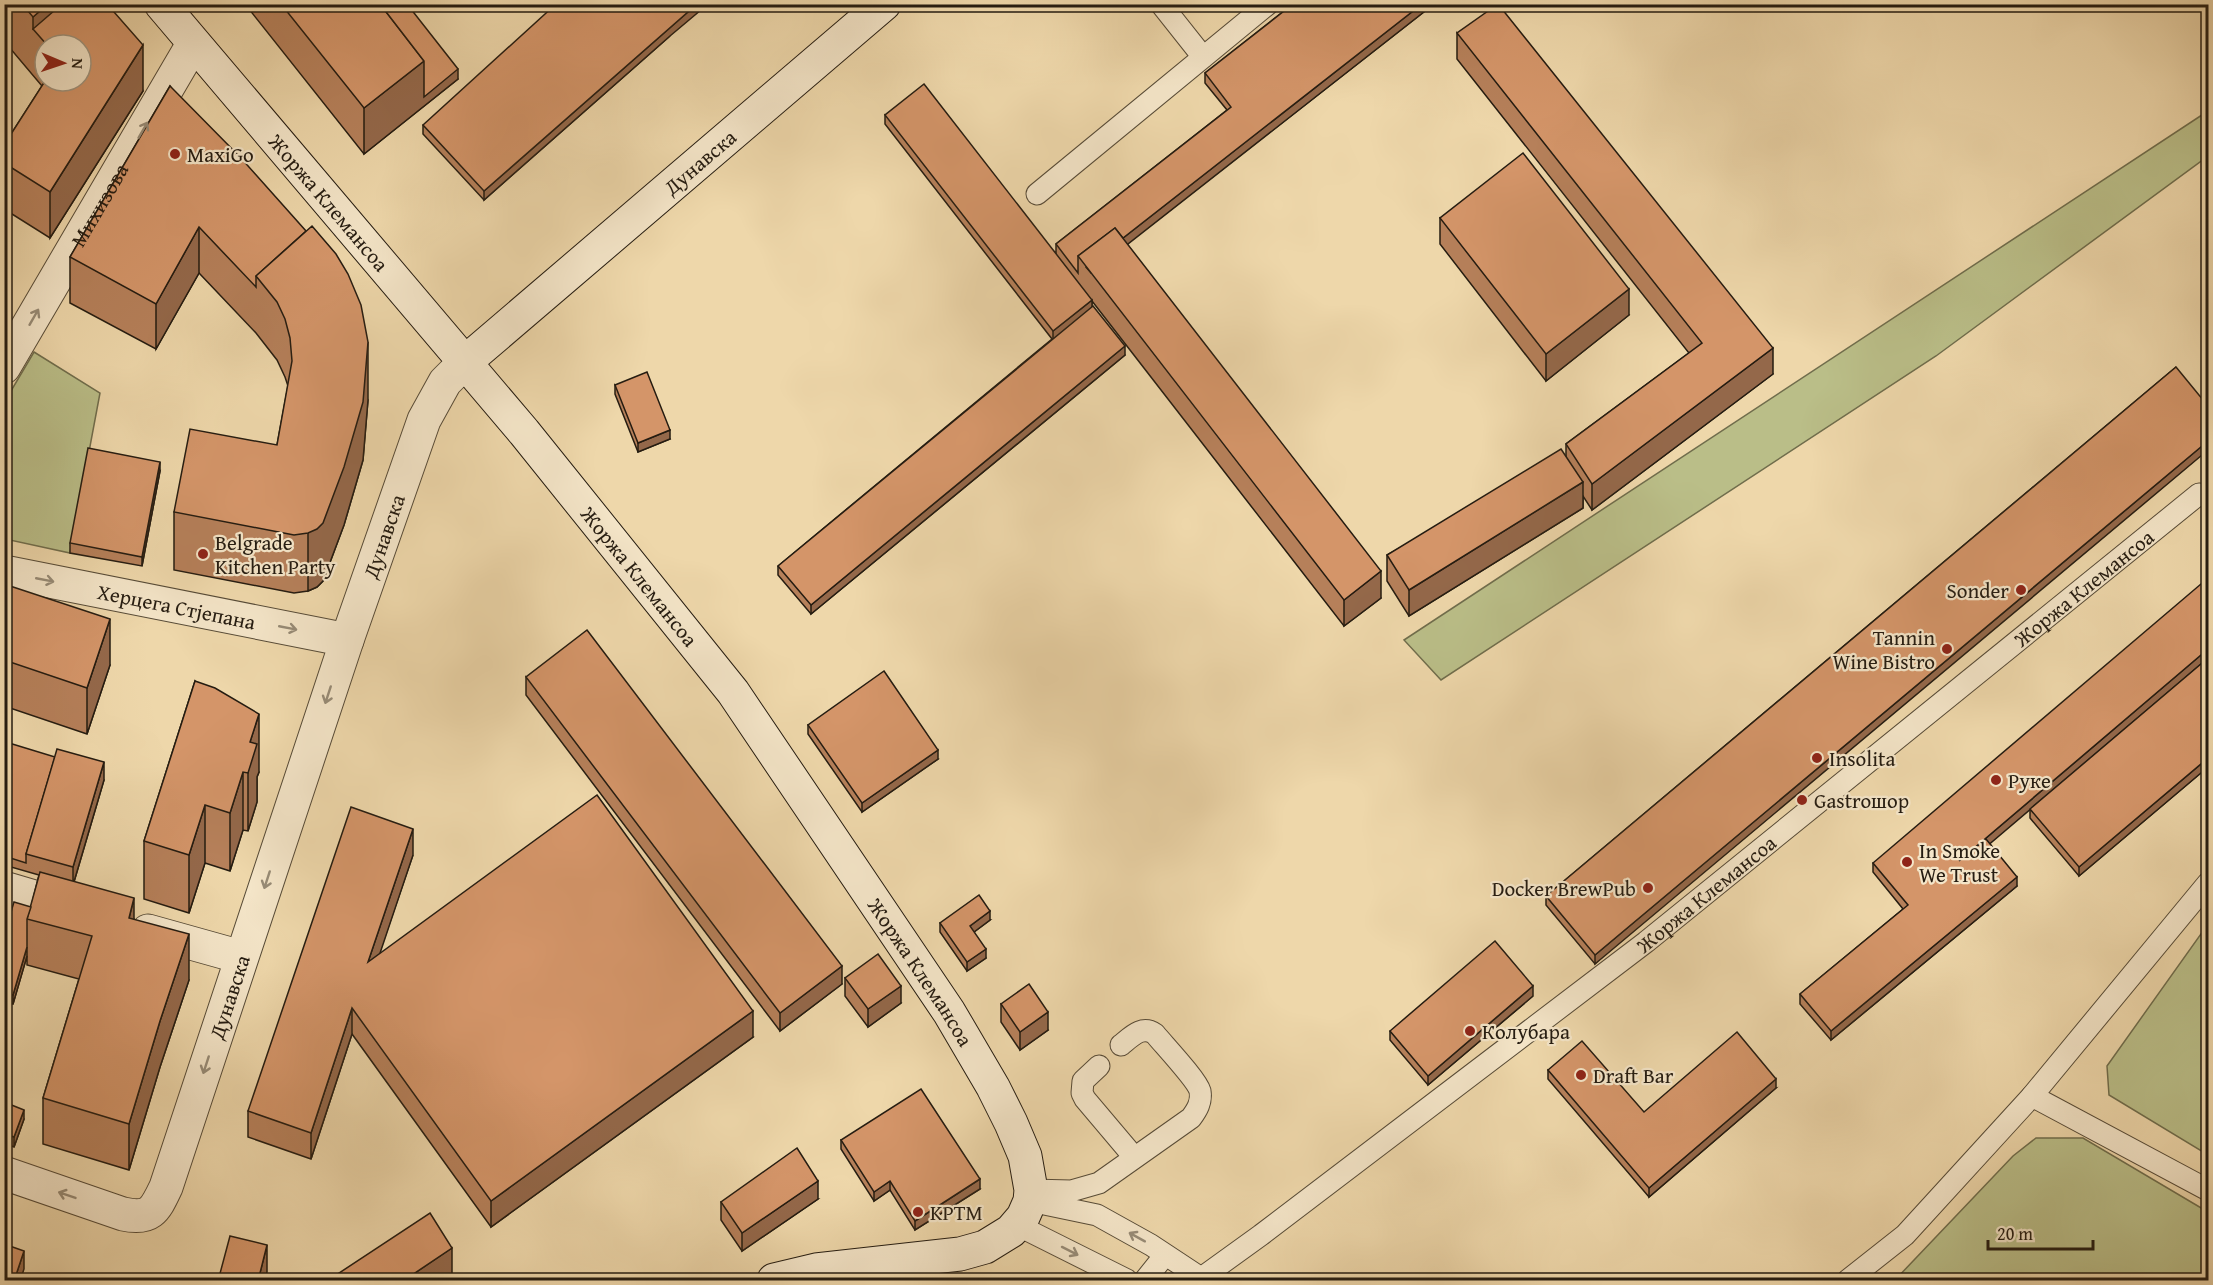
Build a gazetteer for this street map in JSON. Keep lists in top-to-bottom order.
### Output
{
  "streets": {
    "main road": [
      "Дунавска",
      "Жоржа Клемансоа",
      "Михизова",
      "Херцега Стјепана"
    ]
  },
  "crossings": [
    ["Дунавска", "Жоржа Клемансоа"],
    ["Дунавска", "Херцега Стјепана"],
    ["Жоржа Клемансоа", "Михизова"]
  ],
  "one_way": ["Дунавска", "Михизова", "Херцега Стјепана"],
  "places": [
    "MaxiGo",
    "Belgrade Kitchen Party",
    "Sonder",
    "Tannin Wine Bistro",
    "Insolita",
    "Руке",
    "Gastroшор",
    "In Smoke We Trust",
    "Docker BrewPub",
    "Колубара",
    "Draft Bar",
    "KPTM"
  ],
  "scale_bar": "20 m",
  "north": "right"
}
